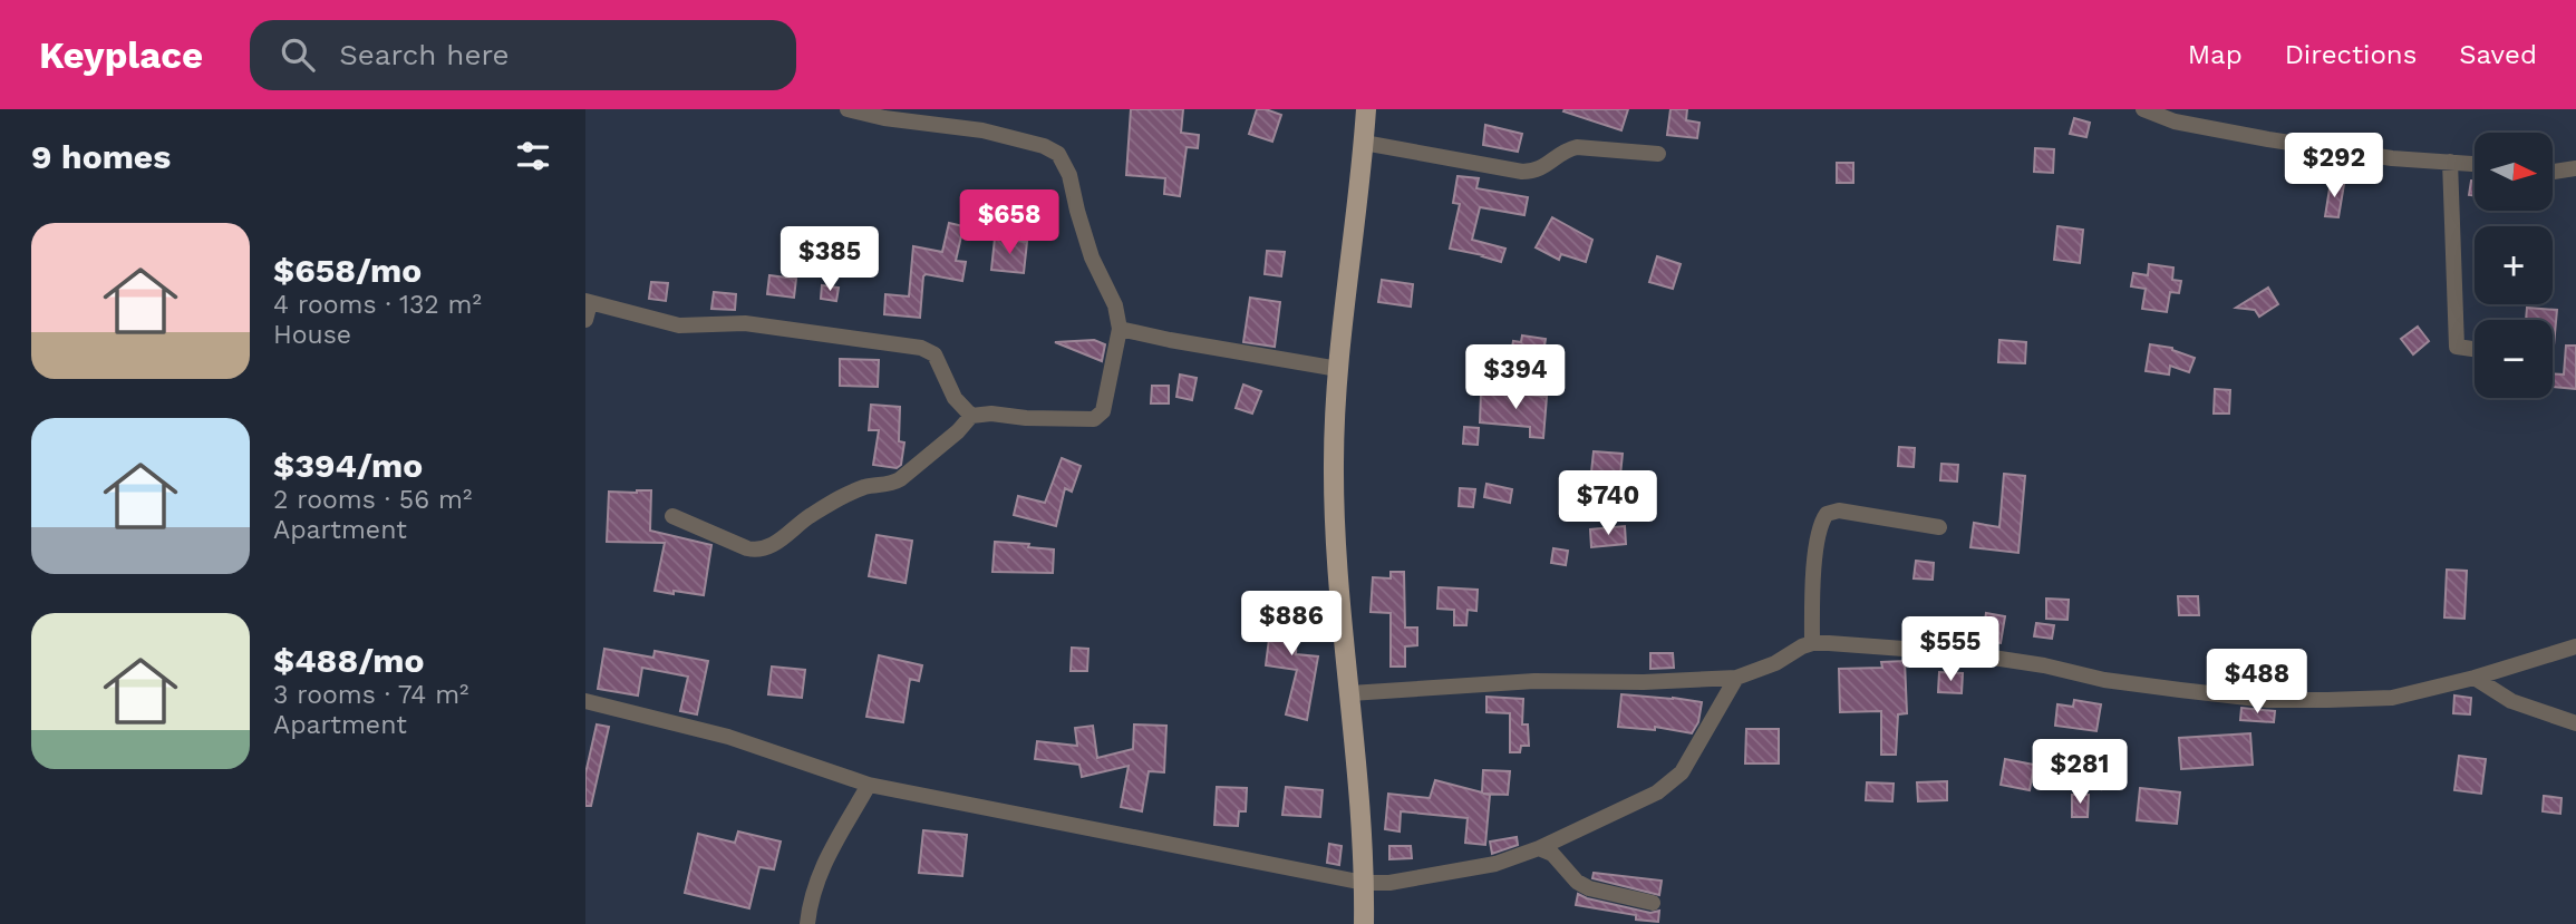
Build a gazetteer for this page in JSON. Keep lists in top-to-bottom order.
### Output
{
  "north": "right",
  "page": {
    "header": "Keyplace",
    "search": "Search here",
    "nav": ["Map", "Directions", "Saved"],
    "heading": "9 homes",
    "map_buttons": ["+", "−"],
    "price": [
      "$292",
      "$658",
      "$385",
      "$394",
      "$740",
      "$886",
      "$555",
      "$488",
      "$281"
    ],
    "list": [
      {
        "name": "$658/mo",
        "note": "4 rooms · 132 m² · House"
      },
      {
        "name": "$394/mo",
        "note": "2 rooms · 56 m² · Apartment"
      },
      {
        "name": "$488/mo",
        "note": "3 rooms · 74 m² · Apartment"
      }
    ]
  }
}
